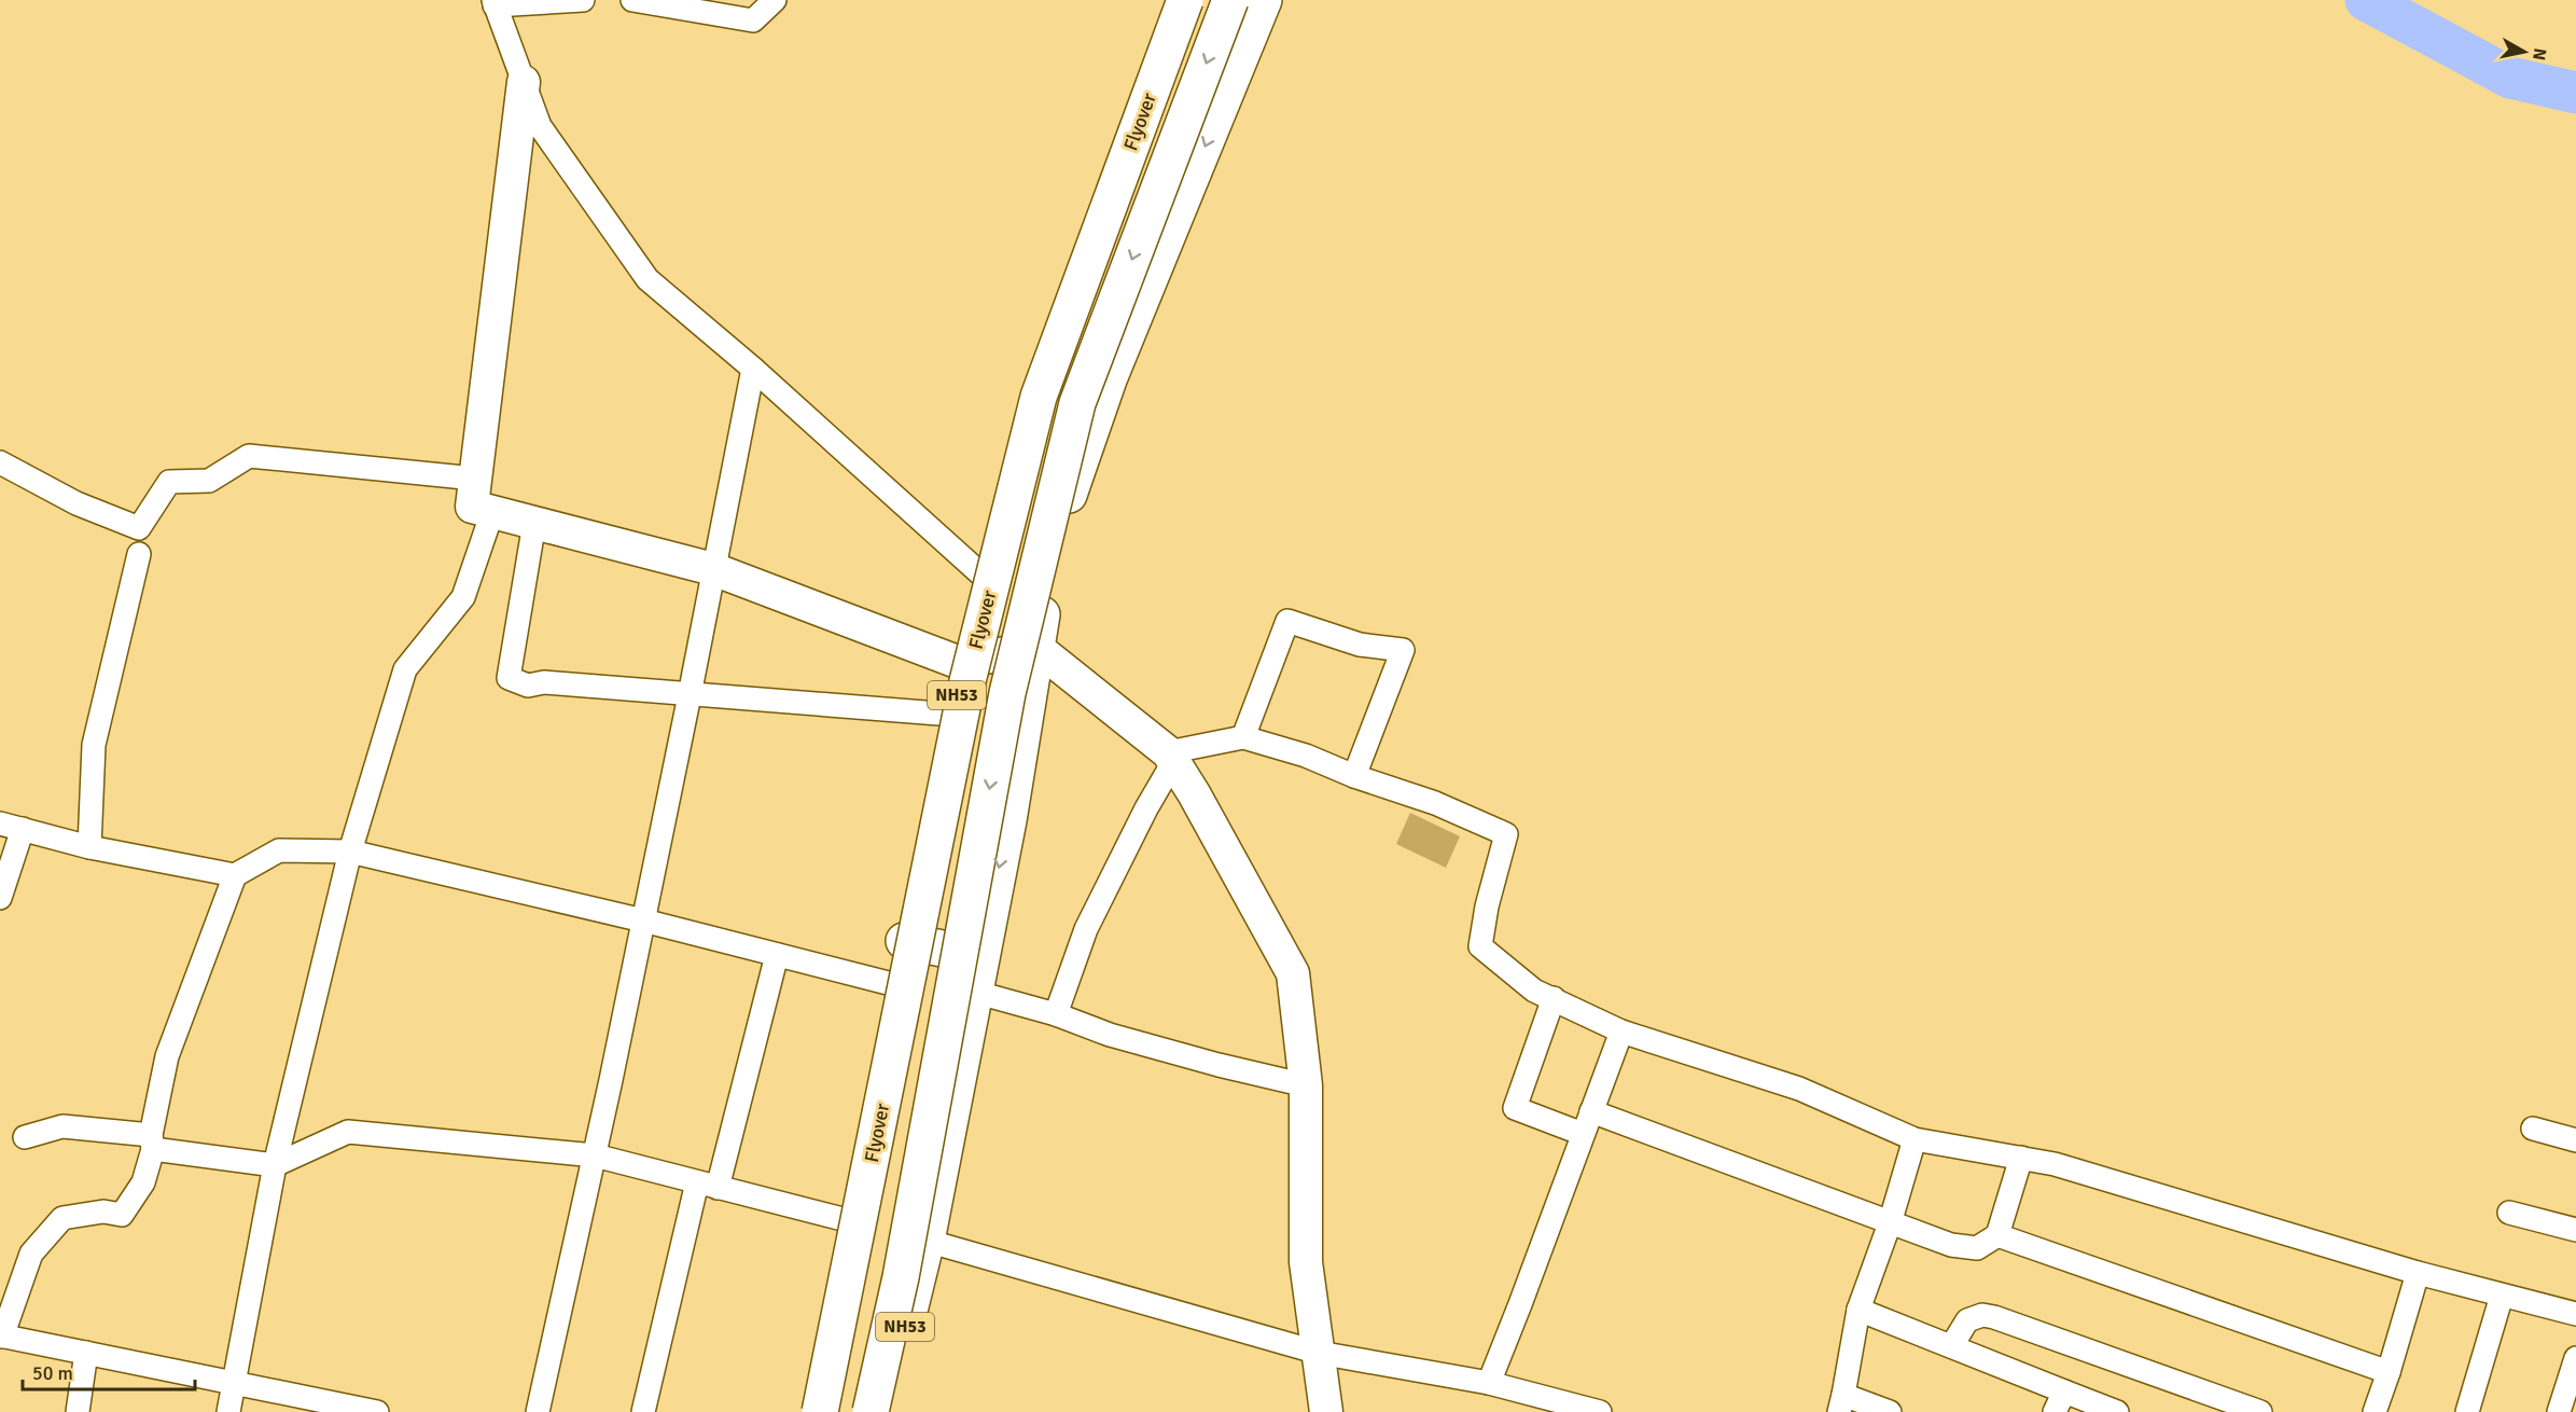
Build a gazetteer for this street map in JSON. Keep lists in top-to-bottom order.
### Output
{
  "streets": {
    "highway": ["Flyover", "NH53"]
  },
  "scale_bar": "50 m",
  "north": "right"
}
